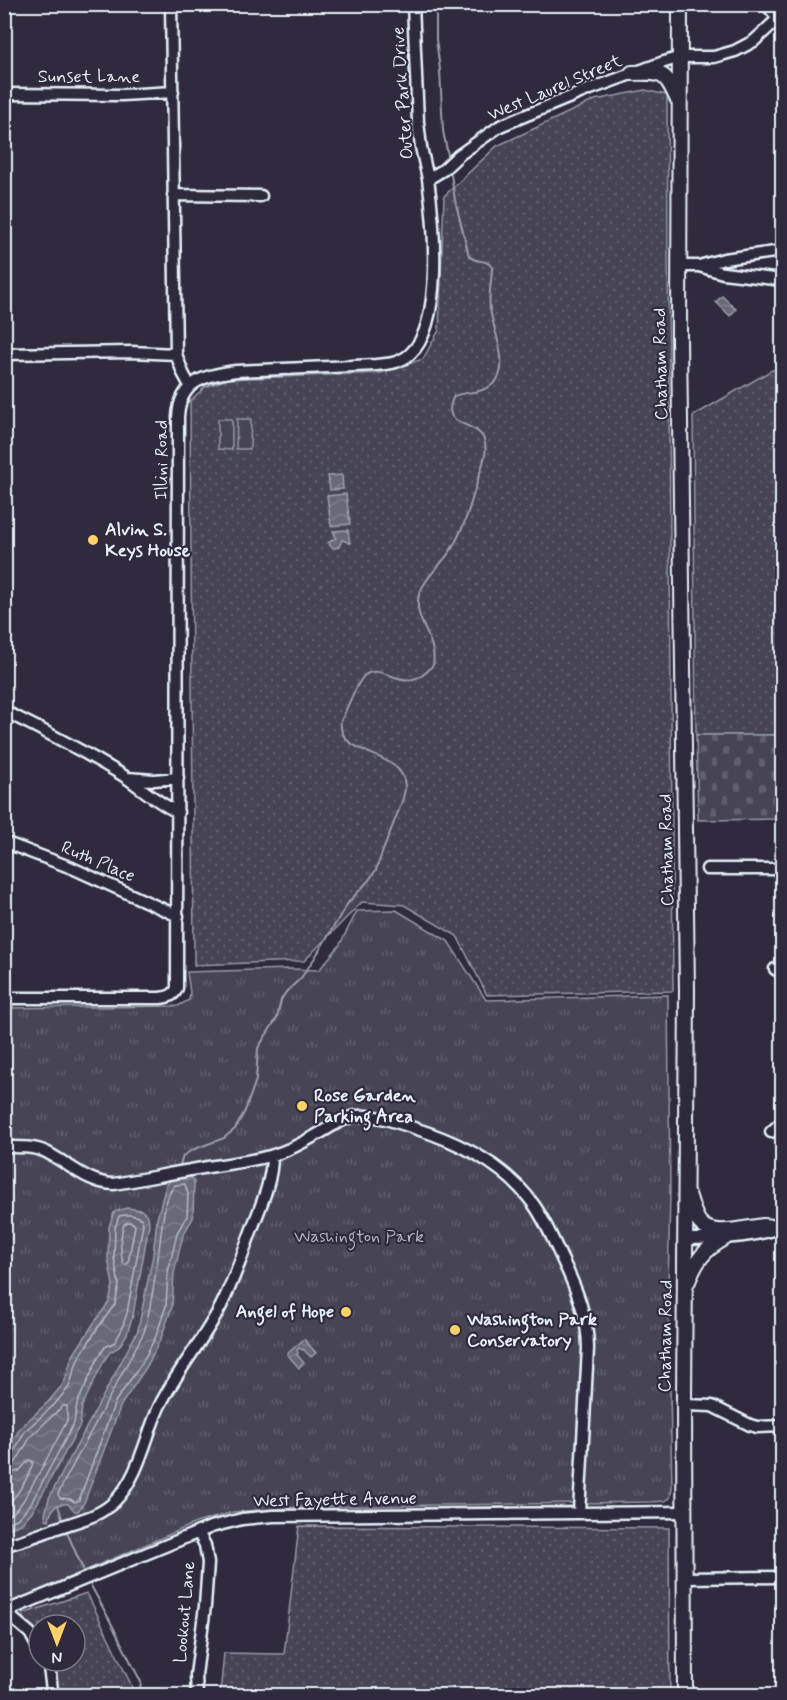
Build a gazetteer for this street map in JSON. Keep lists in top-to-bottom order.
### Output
{
  "streets": {
    "main road": ["Chatham Road"],
    "street": [
      "Sunset Lane",
      "West Laurel Street",
      "Outer Park Drive",
      "Illini Road",
      "Ruth Place",
      "West Fayette Avenue",
      "Lookout Lane"
    ]
  },
  "crossings": [
    ["West Laurel Street", "Outer Park Drive"],
    ["West Laurel Street", "Chatham Road"],
    ["Chatham Road", "West Fayette Avenue"],
    ["Illini Road", "Ruth Place"],
    ["West Fayette Avenue", "Lookout Lane"]
  ],
  "parks": ["Washington Park"],
  "places": [
    "Alvin S. Keys House",
    "Rose Garden Parking Area",
    "Angel of Hope",
    "Washington Park Conservatory"
  ],
  "north": "bottom"
}
